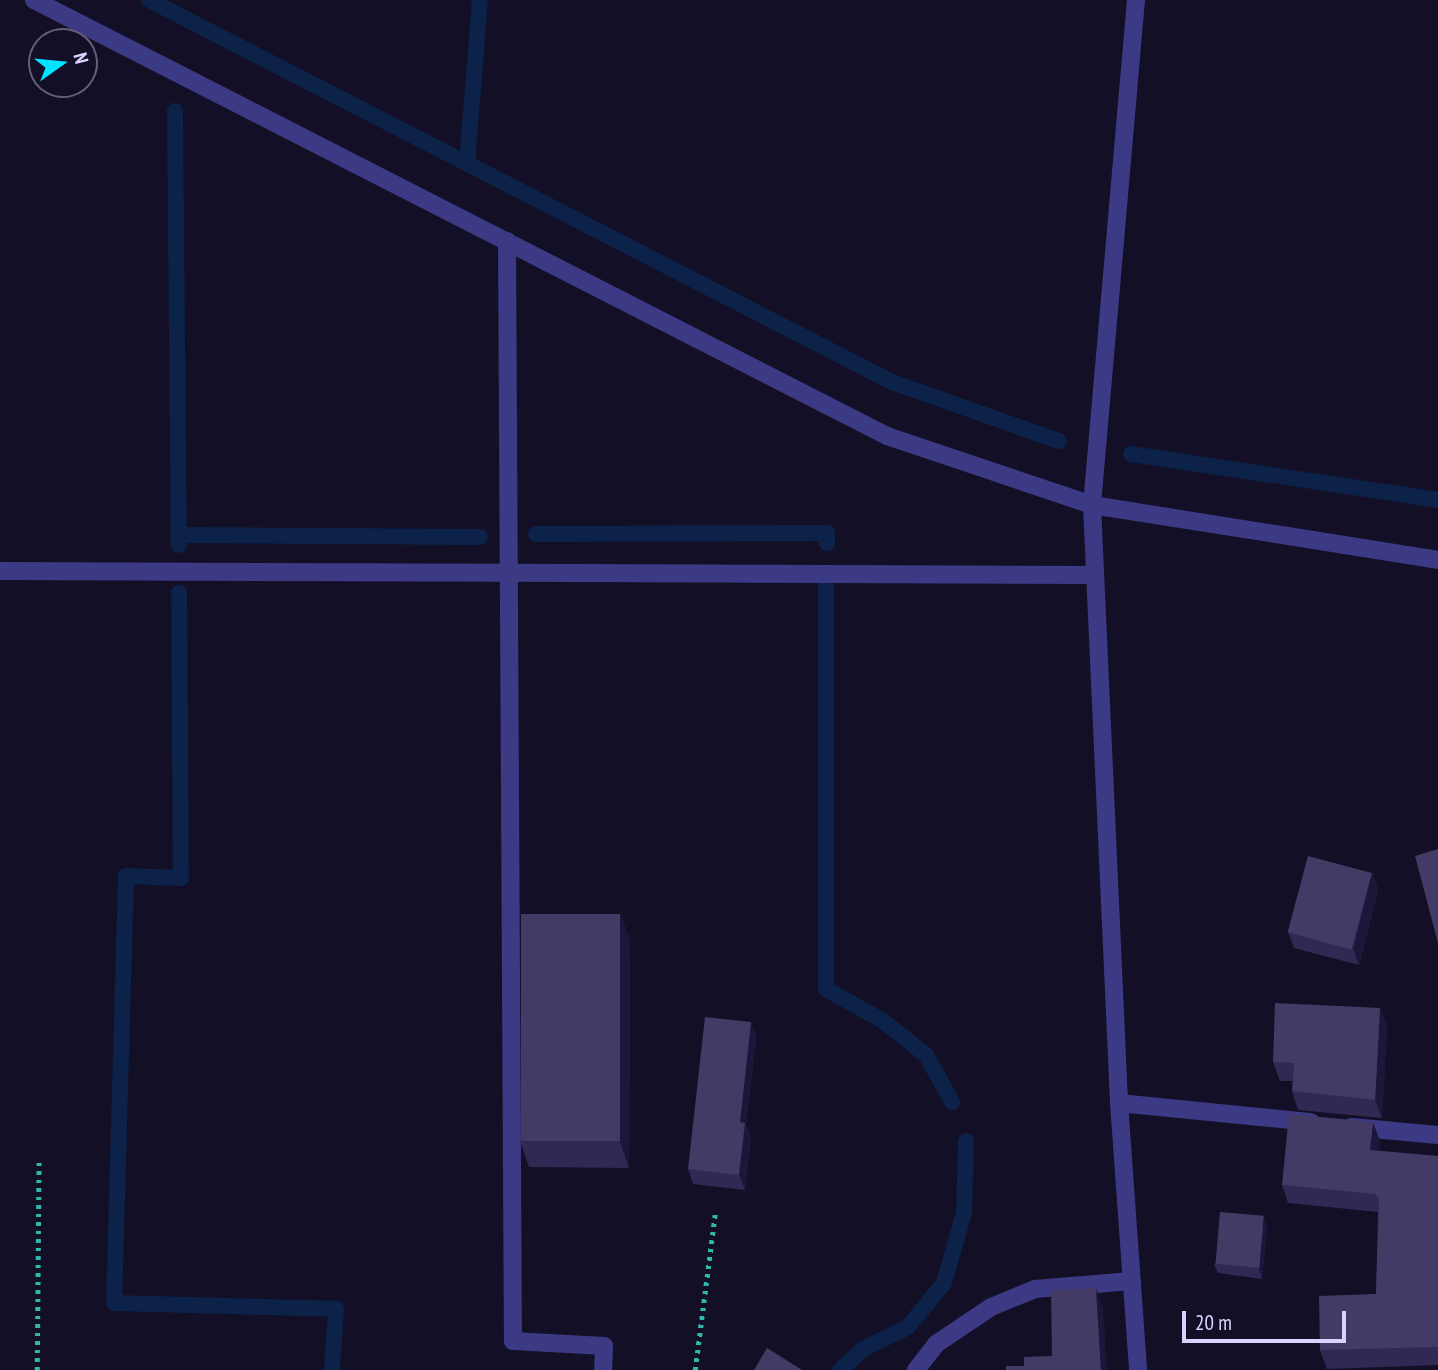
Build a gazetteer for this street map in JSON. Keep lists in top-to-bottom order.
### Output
{
  "scale_bar": "20 m",
  "north": "right"
}
